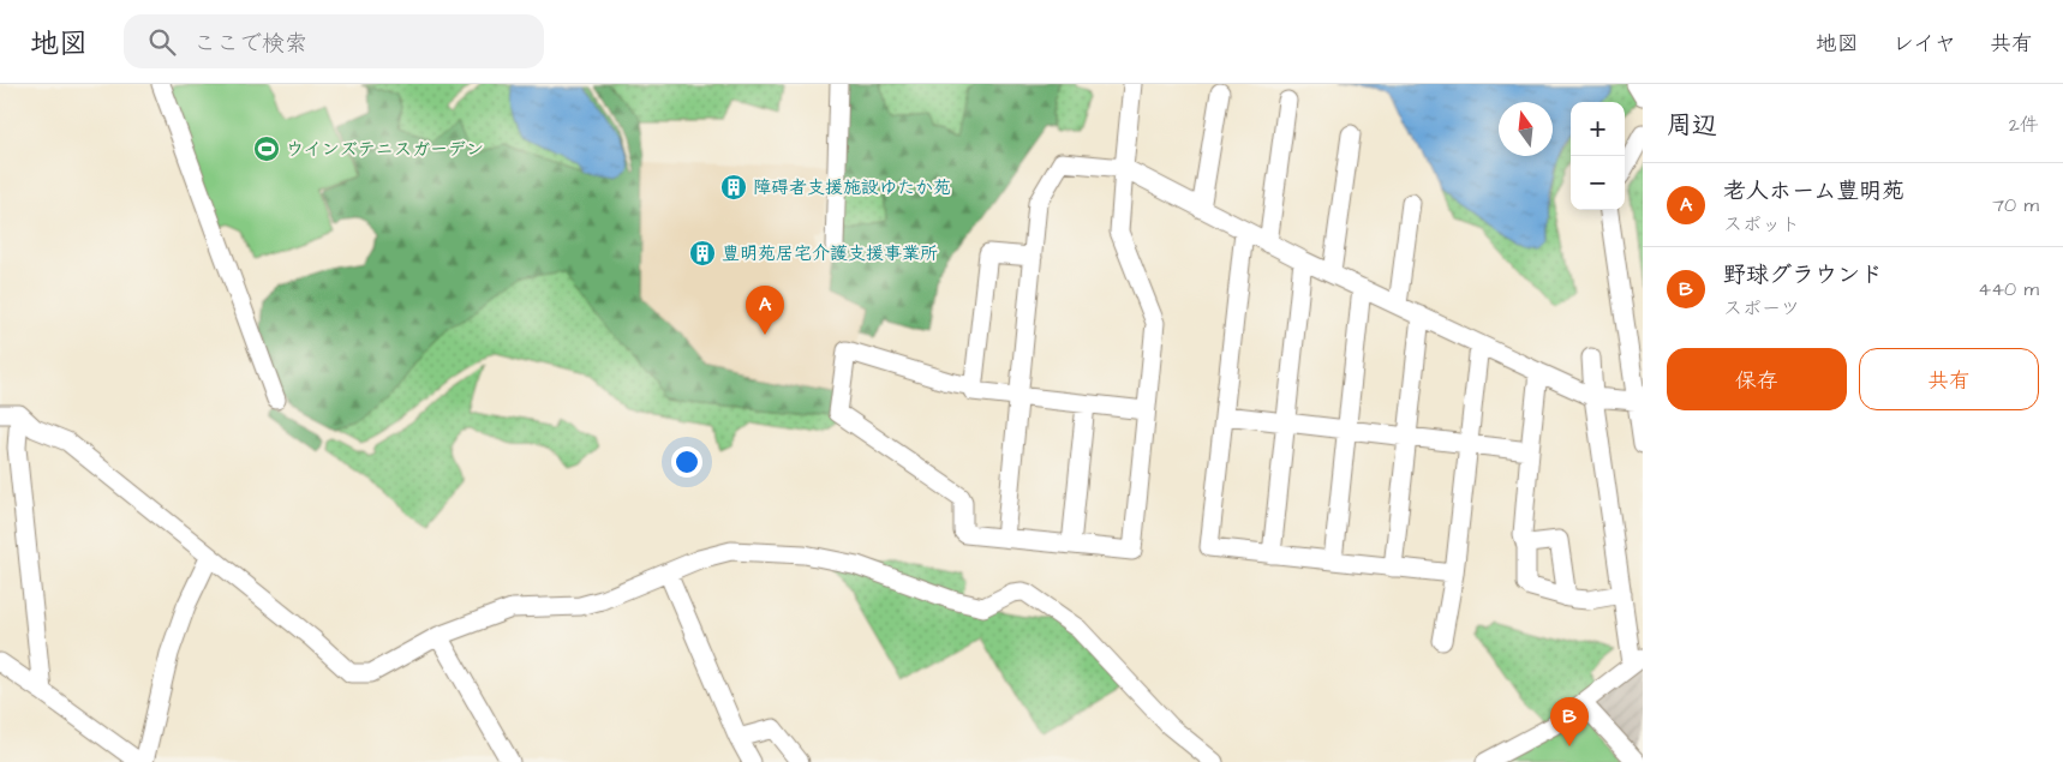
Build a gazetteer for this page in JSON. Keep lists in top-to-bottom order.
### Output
{
  "places": {
    "sports": ["ウインズテニスガーデン"],
    "building": ["障碍者支援施設ゆたか苑", "豊明苑居宅介護支援事業所"]
  },
  "north": "top",
  "page": {
    "header": "地図",
    "search": "ここで検索",
    "nav": ["地図", "レイヤ", "共有"],
    "heading": ["周辺", "2件"],
    "map_buttons": ["+", "−"],
    "list": [
      {
        "mark": "A",
        "name": "老人ホーム豊明苑",
        "note": "スポット",
        "value": "70 m"
      },
      {
        "mark": "B",
        "name": "野球グラウンド",
        "note": "スポーツ",
        "value": "440 m"
      }
    ],
    "pins": ["A", "B"],
    "buttons": ["保存", "共有"]
  }
}
